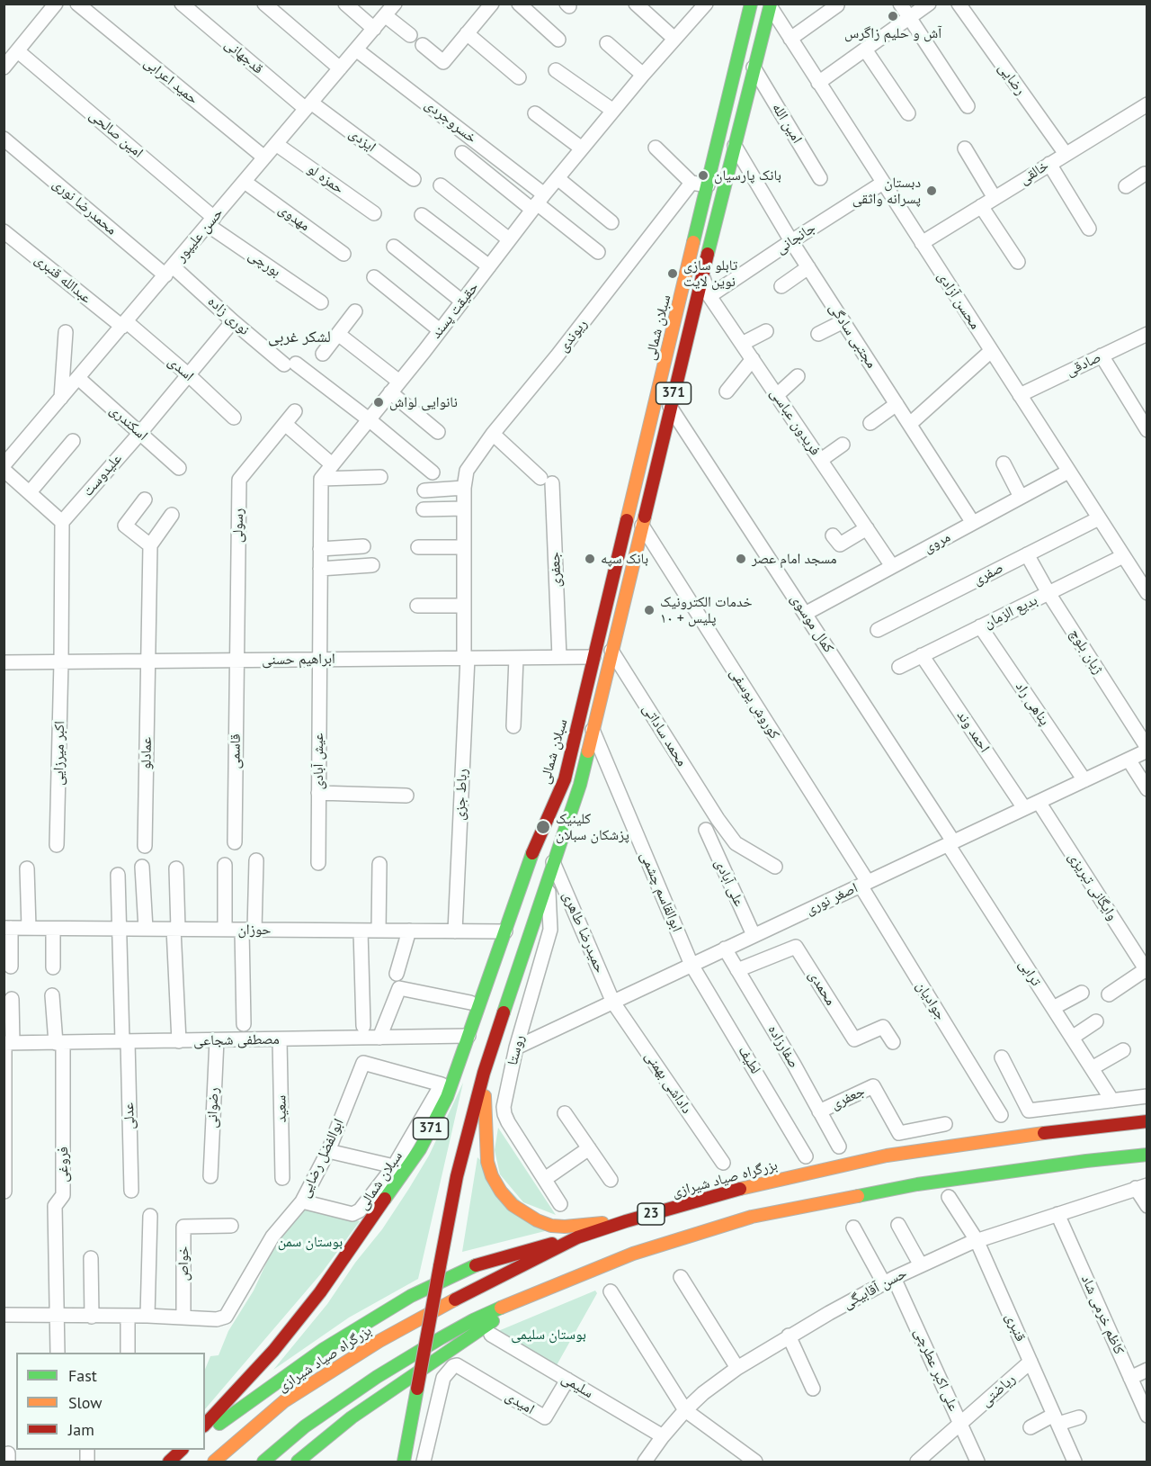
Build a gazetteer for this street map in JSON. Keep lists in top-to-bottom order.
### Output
{
  "streets": {
    "main road": [
      "سبلان شمالی",
      "371",
      "بزرگراه صیاد شیرازی",
      "23"
    ],
    "street": [
      "قدجهانی",
      "رضایی",
      "حمید اعرابی",
      "خسروجردی",
      "امین الله",
      "امین صالحی",
      "ایزدی",
      "خالقی",
      "حمزه لو",
      "محمدرضا نوری",
      "مهدوی",
      "حسن علیپور",
      "جانجانی",
      "بورچی",
      "عبدالله قنبری",
      "محسن آزادی",
      "حقیقت پسند",
      "نوری زاده",
      "ریوندی",
      "مجتبی سادگی",
      "صادقی",
      "اسدی",
      "فریدون عباسی",
      "اسکندری",
      "علیدوست",
      "رسولی",
      "مروی",
      "جعفری",
      "صفری",
      "بدیع الزمان",
      "کمال موسوی",
      "ژیان بلوچ",
      "ابراهیم حسنی",
      "کوروش یوسفی",
      "پناهی راد",
      "احمد وند",
      "محمد ساداتی",
      "قاسمی",
      "اکبر میرزایی",
      "عمادلو",
      "عیش آبادی",
      "رباط جزی",
      "علی آبادی",
      "وایگانی تبریزی",
      "ابوالقاسم چشمی",
      "اصغر نوری",
      "حوزان",
      "حمیدرضا طاهری",
      "ترابی",
      "محمدی",
      "جوادیان",
      "مصطفی شجاعی",
      "صفارزاده",
      "روستا",
      "لطیف",
      "داداشی بهمنی",
      "رضوانی",
      "سعید",
      "عدلی",
      "ابوالفضل رضایی",
      "فروغی",
      "خواص",
      "حسن آقابیگی",
      "کاظم خرمی شاد",
      "قنبری",
      "علی اکبر عطرچی",
      "سلیمی",
      "ریاضتی",
      "امیدی"
    ]
  },
  "crossings": [
    ["قدجهانی", "ایزدی"],
    ["قدجهانی", "حسن علیپور"],
    ["رضایی", "خالقی"],
    ["حمید اعرابی", "حسن علیپور"],
    ["خسروجردی", "حسن علیپور"],
    ["خسروجردی", "حقیقت پسند"],
    ["امین الله", "سبلان شمالی"],
    ["امین صالحی", "حسن علیپور"],
    ["امین صالحی", "بورچی"],
    ["ایزدی", "حسن علیپور"],
    ["خالقی", "محسن آزادی"],
    ["حمزه لو", "حسن علیپور"],
    ["محمدرضا نوری", "حسن علیپور"],
    ["محمدرضا نوری", "نوری زاده"],
    ["مهدوی", "حسن علیپور"],
    ["حسن علیپور", "بورچی"],
    ["حسن علیپور", "عبدالله قنبری"],
    ["حسن علیپور", "نوری زاده"],
    ["حسن علیپور", "اسدی"],
    ["حسن علیپور", "اسکندری"],
    ["جانجانی", "محسن آزادی"],
    ["جانجانی", "مجتبی سادگی"],
    ["جانجانی", "فریدون عباسی"],
    ["عبدالله قنبری", "اسدی"],
    ["محسن آزادی", "سبلان شمالی"],
    ["محسن آزادی", "صادقی"],
    ["محسن آزادی", "مروی"],
    ["محسن آزادی", "صفری"],
    ["محسن آزادی", "بدیع الزمان"],
    ["حقیقت پسند", "نوری زاده"],
    ["نوری زاده", "علیدوست"],
    ["سبلان شمالی", "مجتبی سادگی"],
    ["سبلان شمالی", "371"],
    ["سبلان شمالی", "فریدون عباسی"],
    ["سبلان شمالی", "کمال موسوی"],
    ["سبلان شمالی", "ابراهیم حسنی"],
    ["سبلان شمالی", "کوروش یوسفی"],
    ["سبلان شمالی", "محمد ساداتی"],
    ["سبلان شمالی", "ابوالقاسم چشمی"],
    ["سبلان شمالی", "حوزان"],
    ["سبلان شمالی", "حمیدرضا طاهری"],
    ["سبلان شمالی", "مصطفی شجاعی"],
    ["ریوندی", "جعفری"],
    ["ریوندی", "ابراهیم حسنی"],
    ["ریوندی", "رباط جزی"],
    ["مجتبی سادگی", "مروی"],
    ["اسدی", "علیدوست"],
    ["371", "حمیدرضا طاهری"],
    ["371", "روستا"],
    ["فریدون عباسی", "مروی"],
    ["اسکندری", "علیدوست"],
    ["رسولی", "ابراهیم حسنی"],
    ["رسولی", "قاسمی"],
    ["مروی", "کمال موسوی"],
    ["جعفری", "ابراهیم حسنی"],
    ["جعفری", "صفارزاده"],
    ["صفری", "ژیان بلوچ"],
    ["بدیع الزمان", "ژیان بلوچ"],
    ["بدیع الزمان", "پناهی راد"],
    ["بدیع الزمان", "احمد وند"],
    ["کمال موسوی", "اصغر نوری"],
    ["کمال موسوی", "ترابی"],
    ["ژیان بلوچ", "اصغر نوری"],
    ["ابراهیم حسنی", "قاسمی"],
    ["ابراهیم حسنی", "اکبر میرزایی"],
    ["ابراهیم حسنی", "عمادلو"],
    ["ابراهیم حسنی", "عیش آبادی"],
    ["ابراهیم حسنی", "رباط جزی"],
    ["کوروش یوسفی", "اصغر نوری"],
    ["کوروش یوسفی", "جوادیان"],
    ["پناهی راد", "اصغر نوری"],
    ["احمد وند", "اصغر نوری"],
    ["رباط جزی", "حوزان"],
    ["علی آبادی", "اصغر نوری"],
    ["وایگانی تبریزی", "اصغر نوری"],
    ["ابوالقاسم چشمی", "اصغر نوری"],
    ["ابوالقاسم چشمی", "لطیف"],
    ["اصغر نوری", "حمیدرضا طاهری"],
    ["اصغر نوری", "ترابی"],
    ["اصغر نوری", "جوادیان"],
    ["اصغر نوری", "صفارزاده"],
    ["اصغر نوری", "روستا"],
    ["اصغر نوری", "لطیف"],
    ["اصغر نوری", "داداشی بهمنی"],
    ["حمیدرضا طاهری", "داداشی بهمنی"],
    ["محمدی", "صفارزاده"],
    ["مصطفی شجاعی", "رضوانی"],
    ["مصطفی شجاعی", "سعید"],
    ["مصطفی شجاعی", "عدلی"],
    ["مصطفی شجاعی", "فروغی"],
    ["ابوالفضل رضایی", "فروغی"],
    ["ابوالفضل رضایی", "خواص"],
    ["حسن آقابیگی", "کاظم خرمی شاد"],
    ["حسن آقابیگی", "قنبری"],
    ["حسن آقابیگی", "علی اکبر عطرچی"],
    ["حسن آقابیگی", "سلیمی"],
    ["قنبری", "ریاضتی"],
    ["علی اکبر عطرچی", "ریاضتی"],
    ["سلیمی", "امیدی"]
  ],
  "districts": ["لشکر غربی"],
  "parks": ["بوستان سمن", "بوستان سلیمی"],
  "places": [
    "آش و حلیم زاگرس",
    "بانک پارسیان",
    "دبستان پسرانه واثقی",
    "تابلو سازی نوین لایت",
    "نانوایی لواش",
    "بانک سپه",
    "مسجد امام عصر",
    "خدمات الکترونیک پلیس + ۱۰",
    "کلینیک پزشکان سبلان"
  ],
  "legend": ["Fast", "Slow", "Jam"]
}
